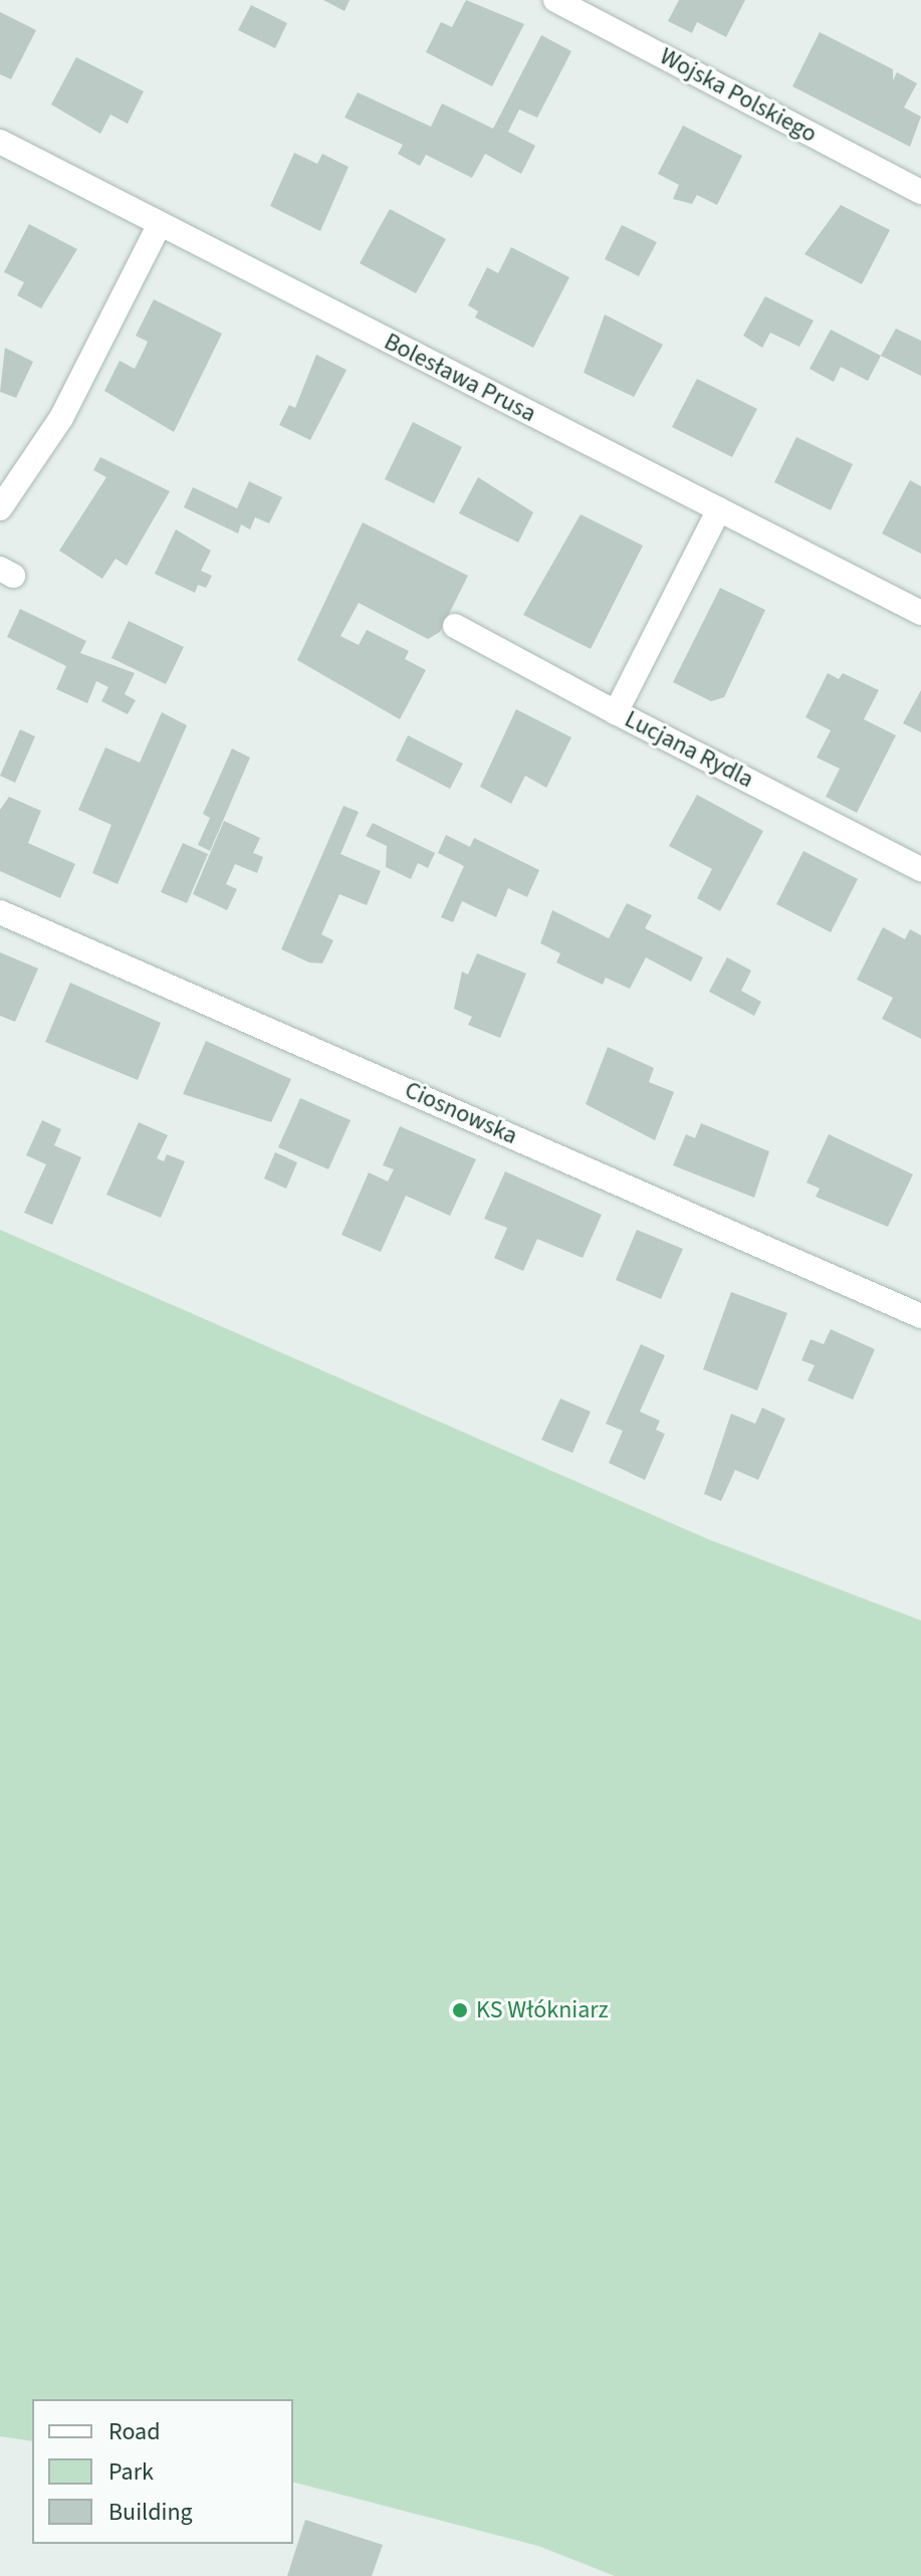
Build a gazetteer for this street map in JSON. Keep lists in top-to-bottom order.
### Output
{
  "streets": {
    "street": [
      "Wojska Polskiego",
      "Bolesława Prusa",
      "Lucjana Rydla",
      "Ciosnowska"
    ]
  },
  "crossings": [
    ["Bolesława Prusa", "Lucjana Rydla"]
  ],
  "places": ["KS Włókniarz"],
  "legend": ["Road", "Park", "Building"]
}
